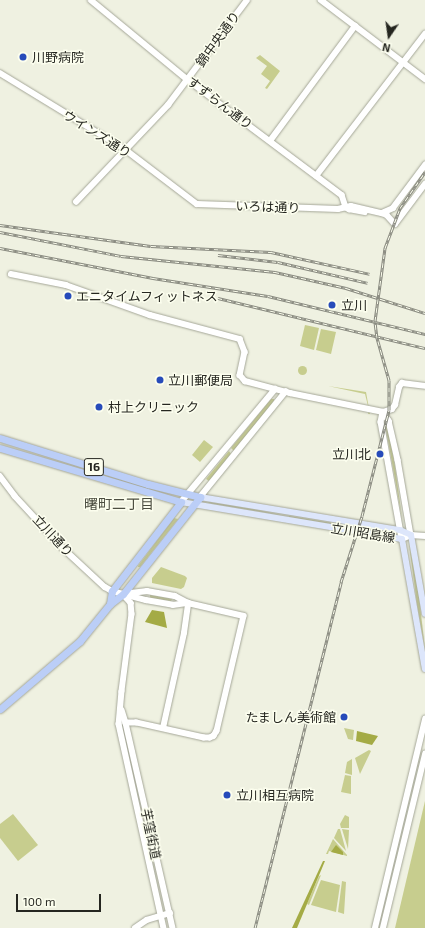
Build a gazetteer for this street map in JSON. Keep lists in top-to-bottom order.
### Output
{
  "streets": {
    "main road": ["16", "立川昭島線"],
    "street": [
      "錦中央通り",
      "すずらん通り",
      "ウインズ通り",
      "いろは通り",
      "立川通り",
      "芋窪街道"
    ]
  },
  "crossings": [
    ["錦中央通り", "すずらん通り"],
    ["錦中央通り", "ウインズ通り"],
    ["すずらん通り", "いろは通り"],
    ["ウインズ通り", "いろは通り"],
    ["16", "立川昭島線"]
  ],
  "districts": ["曙町二丁目"],
  "places": [
    "川野病院",
    "エニタイムフィットネス",
    "立川",
    "立川郵便局",
    "村上クリニック",
    "立川北",
    "たましん美術館",
    "立川相互病院"
  ],
  "scale_bar": "100 m",
  "north": "bottom"
}
